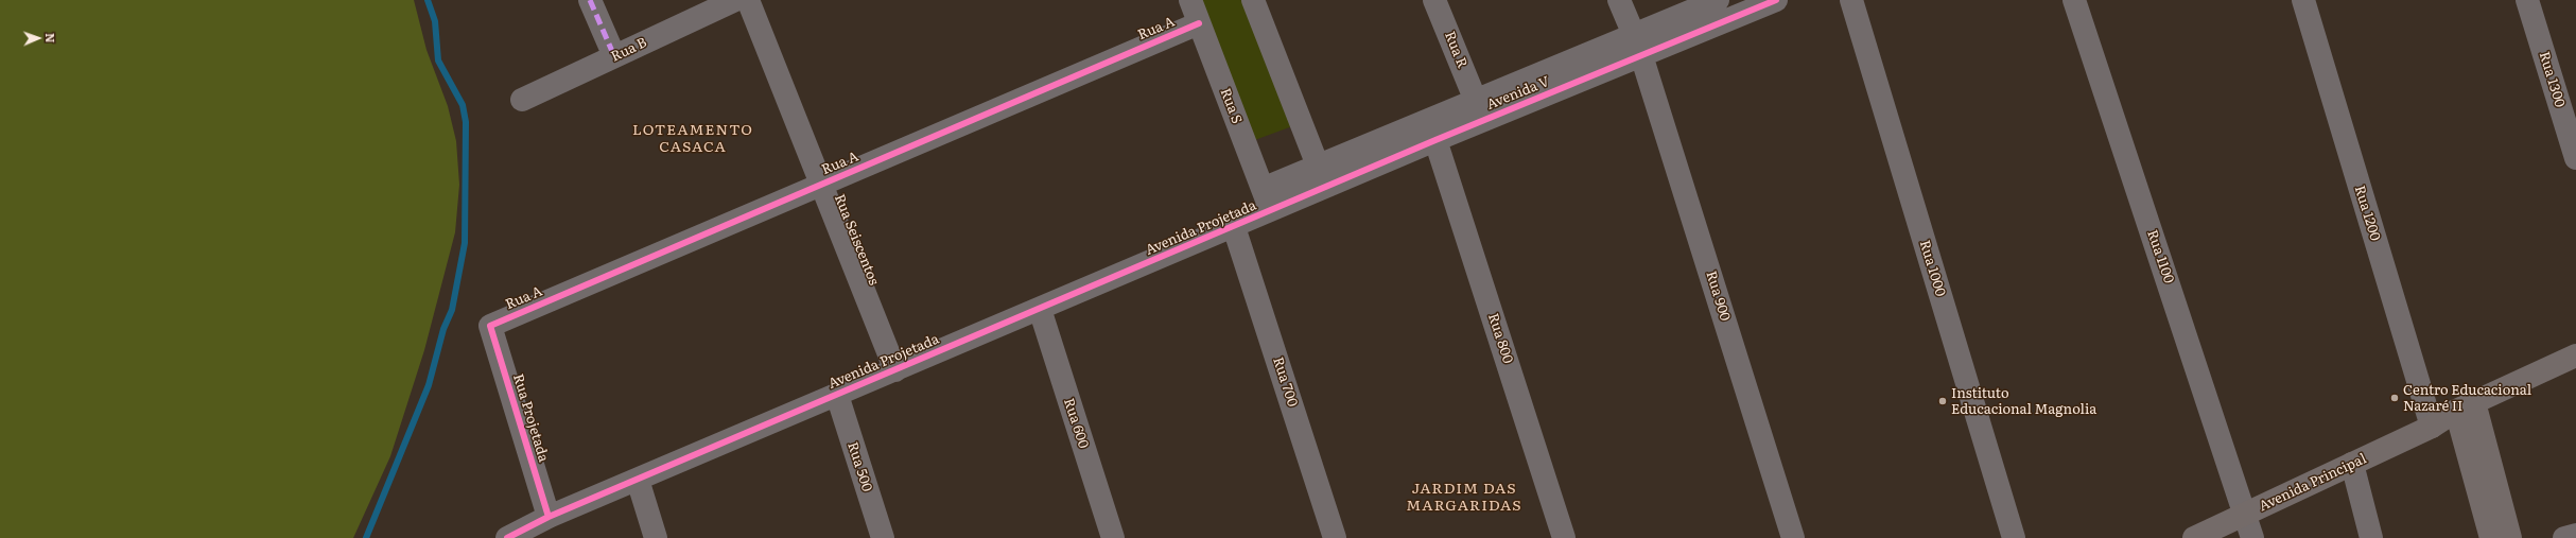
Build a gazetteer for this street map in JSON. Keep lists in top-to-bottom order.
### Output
{
  "streets": {
    "main road": ["Avenida Principal"],
    "street": [
      "Rua A",
      "Rua B",
      "Rua R",
      "Rua 1300",
      "Avenida V",
      "Rua S",
      "Rua 1200",
      "Avenida Projetada",
      "Rua Seiscentos",
      "Rua 1100",
      "Rua 1000",
      "Rua 900",
      "Rua 800",
      "Rua 700",
      "Rua Projetada",
      "Rua 600",
      "Rua 500"
    ]
  },
  "crossings": [
    ["Rua A", "Rua S"],
    ["Rua A", "Rua Seiscentos"],
    ["Rua A", "Rua Projetada"],
    ["Rua R", "Avenida V"],
    ["Avenida V", "Rua S"],
    ["Avenida V", "Avenida Projetada"],
    ["Avenida V", "Rua 900"],
    ["Avenida V", "Rua 800"],
    ["Rua S", "Avenida Projetada"],
    ["Rua 1200", "Avenida Principal"],
    ["Avenida Projetada", "Rua Seiscentos"],
    ["Avenida Projetada", "Rua 700"],
    ["Avenida Projetada", "Rua Projetada"],
    ["Avenida Projetada", "Rua 600"],
    ["Avenida Projetada", "Rua 500"],
    ["Rua 1100", "Avenida Principal"]
  ],
  "districts": ["LOTEAMENTO CASACA", "JARDIM DAS MARGARIDAS"],
  "places": ["Centro Educacional Nazaré II", "Instituto Educacional Magnolia"],
  "north": "right"
}
